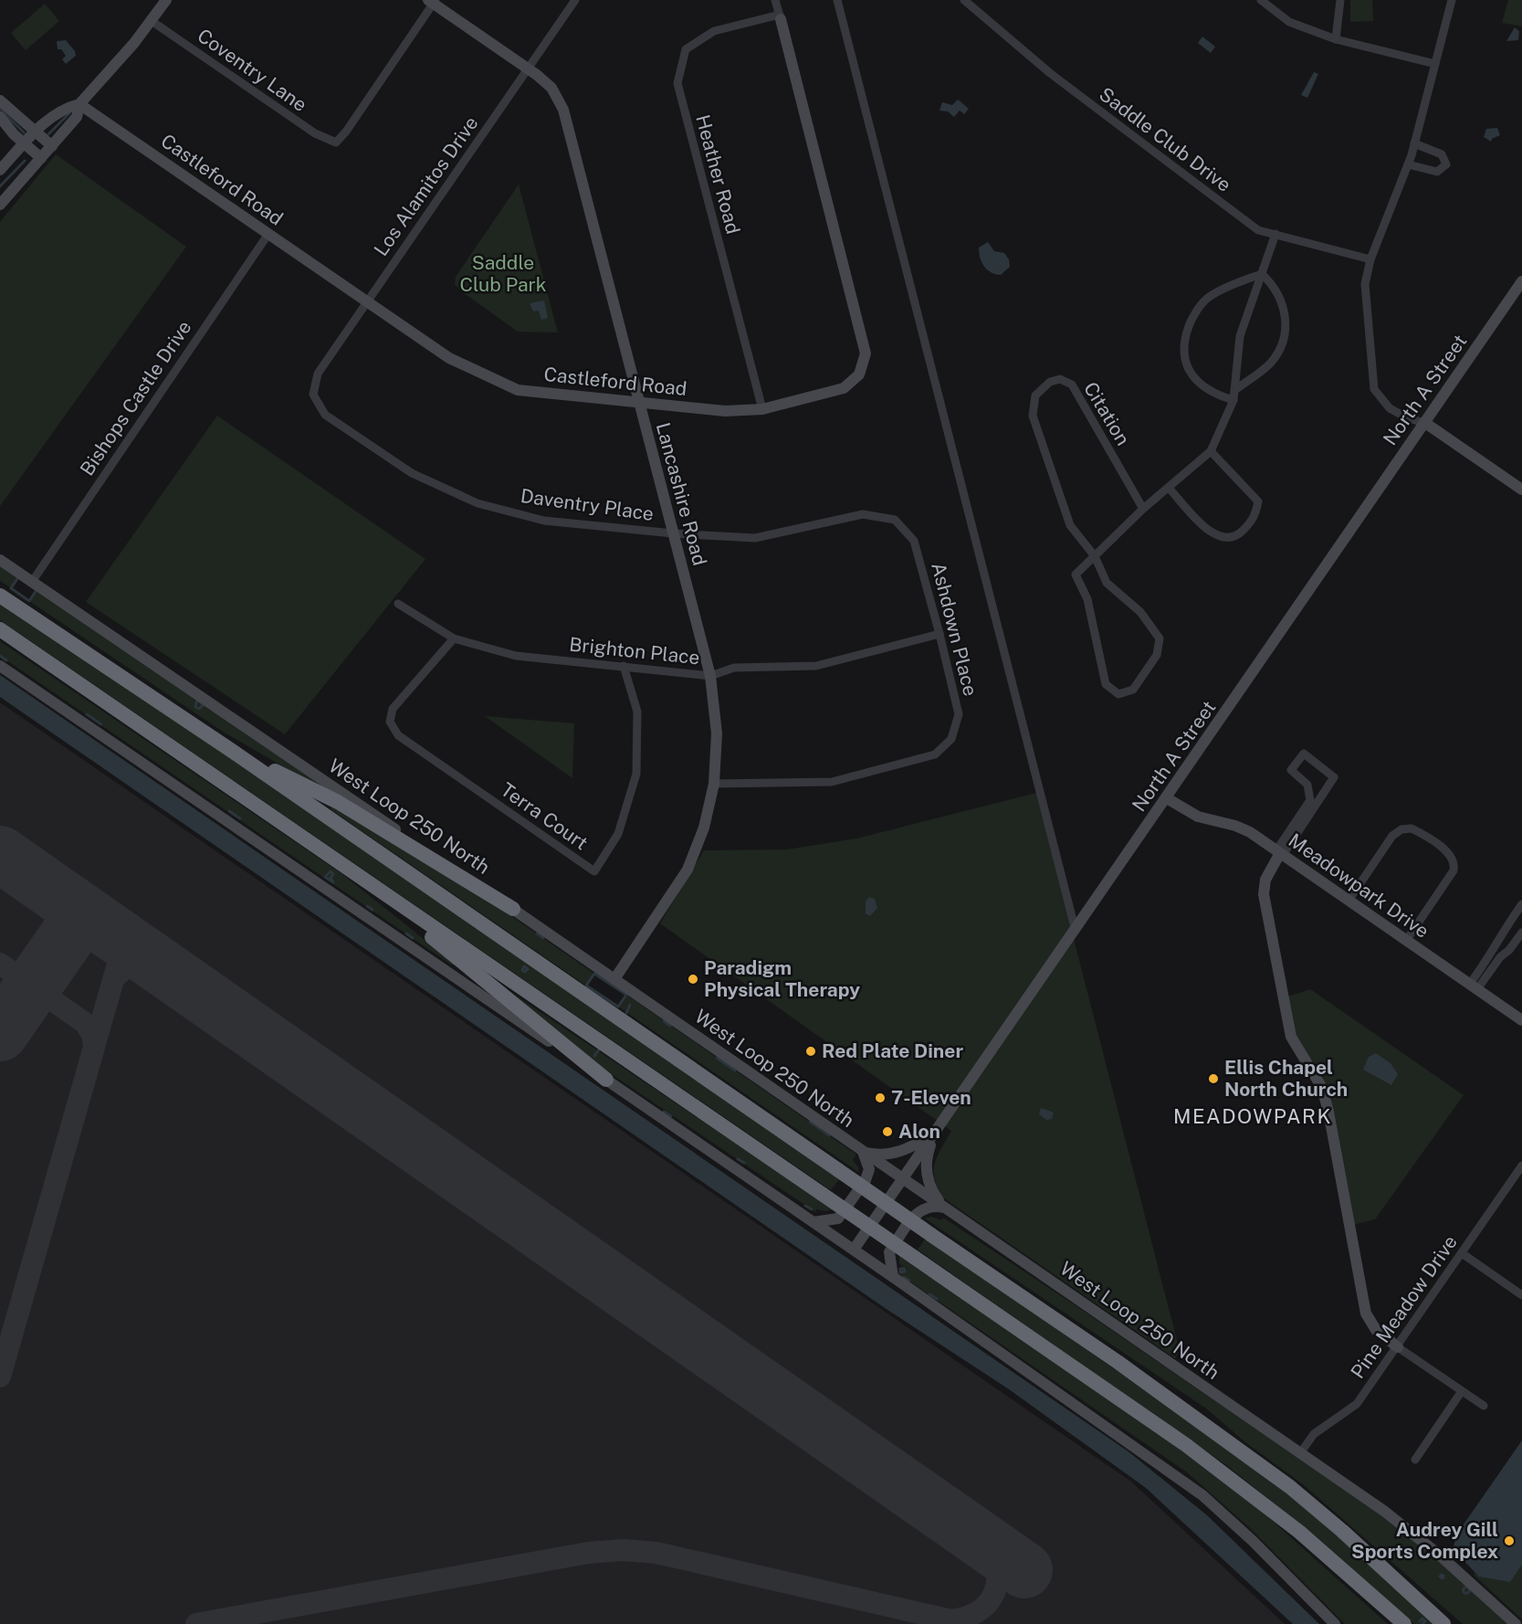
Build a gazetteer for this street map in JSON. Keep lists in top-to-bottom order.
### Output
{
  "streets": {
    "main road": [
      "Castleford Road",
      "North A Street",
      "Lancashire Road",
      "West Loop 250 North",
      "Meadowpark Drive"
    ],
    "street": [
      "Coventry Lane",
      "Saddle Club Drive",
      "Heather Road",
      "Los Alamitos Drive",
      "Bishops Castle Drive",
      "Citation",
      "Daventry Place",
      "Ashdown Place",
      "Brighton Place",
      "Terra Court",
      "Pine Meadow Drive"
    ]
  },
  "crossings": [
    ["Coventry Lane", "Lancashire Road"],
    ["Heather Road", "Castleford Road"],
    ["Castleford Road", "Los Alamitos Drive"],
    ["Castleford Road", "Bishops Castle Drive"],
    ["Castleford Road", "Lancashire Road"],
    ["Los Alamitos Drive", "Lancashire Road"],
    ["Los Alamitos Drive", "Daventry Place"],
    ["North A Street", "West Loop 250 North"],
    ["North A Street", "Meadowpark Drive"],
    ["Bishops Castle Drive", "West Loop 250 North"],
    ["Lancashire Road", "Daventry Place"],
    ["Lancashire Road", "Ashdown Place"],
    ["Lancashire Road", "Brighton Place"],
    ["Lancashire Road", "West Loop 250 North"],
    ["Daventry Place", "Ashdown Place"],
    ["Ashdown Place", "Brighton Place"],
    ["Brighton Place", "Terra Court"],
    ["West Loop 250 North", "Pine Meadow Drive"]
  ],
  "districts": ["MEADOWPARK"],
  "parks": ["Saddle Club Park"],
  "places": [
    "Paradigm Physical Therapy",
    "Red Plate Diner",
    "Ellis Chapel North Church",
    "7-Eleven",
    "Alon",
    "Audrey Gill Sports Complex"
  ]
}
